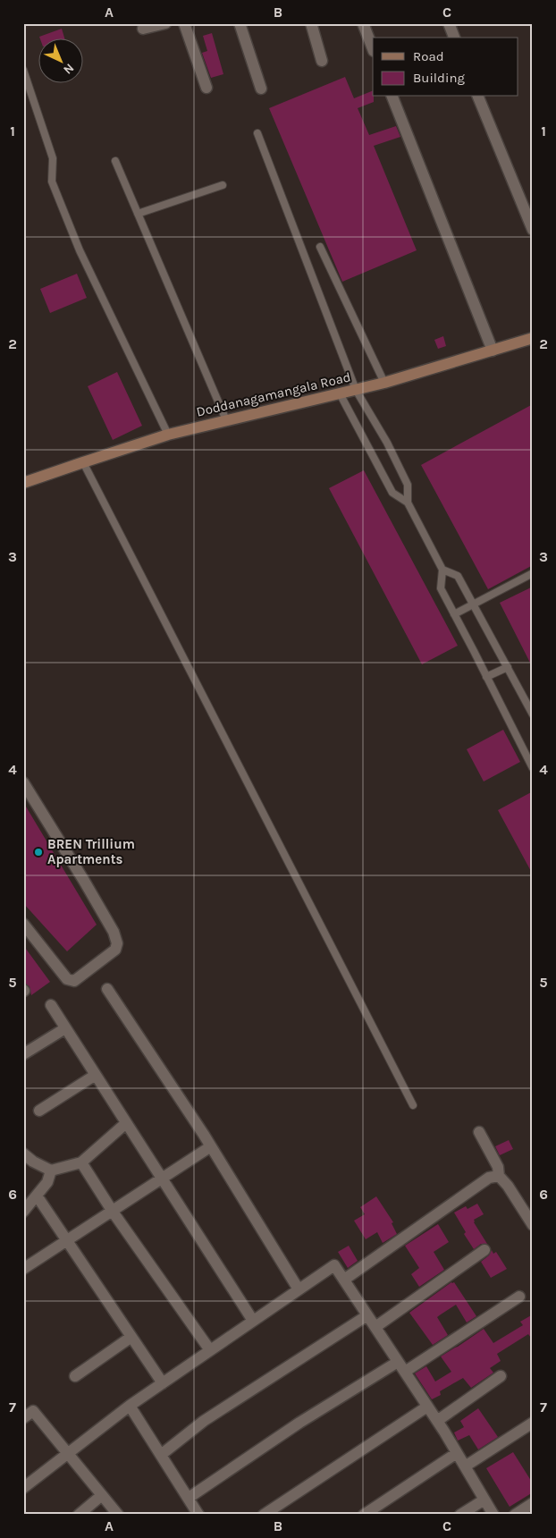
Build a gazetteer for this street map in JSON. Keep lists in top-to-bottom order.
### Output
{
  "streets": {
    "street": ["Doddanagamangala Road"]
  },
  "places": ["BREN Trillium Apartments"],
  "legend": ["Road", "Building"],
  "north": "bottom right",
  "grid": {
    "columns": ["A", "B", "C"],
    "rows": [
      "1",
      "2",
      "3",
      "4",
      "5",
      "6",
      "7"
    ]
  }
}
